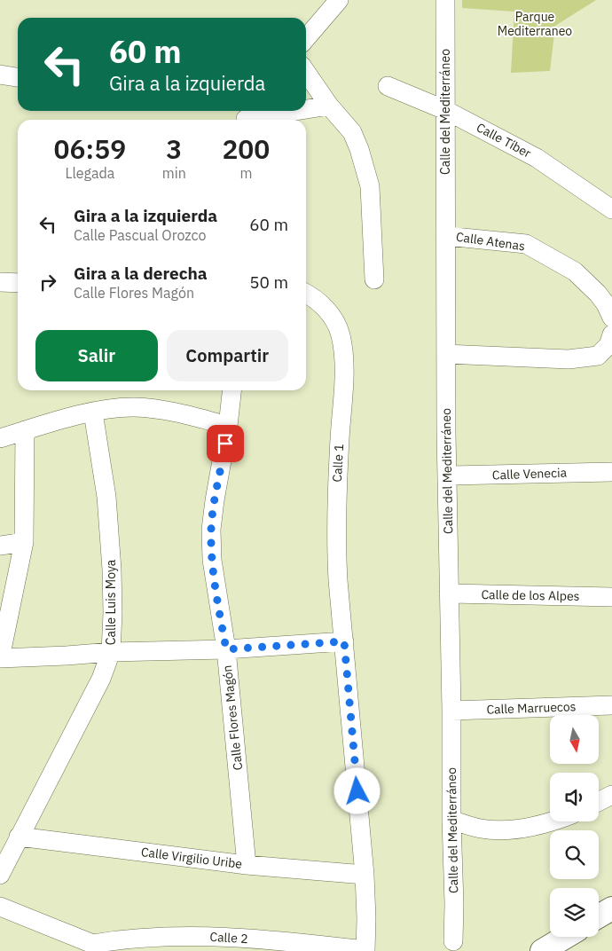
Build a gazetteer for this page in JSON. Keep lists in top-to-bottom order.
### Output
{
  "streets": {
    "street": [
      "Calle del Mediterráneo",
      "Calle Tíber",
      "Calle Atenas",
      "Calle 1",
      "Calle Venecia",
      "Calle de los Alpes",
      "Calle Luis Moya",
      "Calle Marruecos",
      "Calle Flores Magón",
      "Calle Virgilio Uribe",
      "Calle 2"
    ]
  },
  "crossings": [
    ["Calle del Mediterráneo", "Calle Tíber"],
    ["Calle del Mediterráneo", "Calle Atenas"],
    ["Calle del Mediterráneo", "Calle Venecia"],
    ["Calle del Mediterráneo", "Calle de los Alpes"],
    ["Calle del Mediterráneo", "Calle Marruecos"],
    ["Calle 1", "Calle Virgilio Uribe"],
    ["Calle 1", "Calle 2"],
    ["Calle Luis Moya", "Calle Virgilio Uribe"],
    ["Calle Flores Magón", "Calle Virgilio Uribe"]
  ],
  "parks": ["Parque Mediterraneo"],
  "north": "bottom",
  "page": {
    "turn": ["60 m", "Gira a la izquierda"],
    "eta": [
      "06:59",
      "Llegada",
      "3",
      "min",
      "200",
      "m"
    ],
    "list": [
      {
        "name": "Gira a la izquierda",
        "note": "Calle Pascual Orozco",
        "value": "60 m"
      },
      {
        "name": "Gira a la derecha",
        "note": "Calle Flores Magón",
        "value": "50 m"
      }
    ],
    "buttons": ["Salir", "Compartir"]
  }
}
